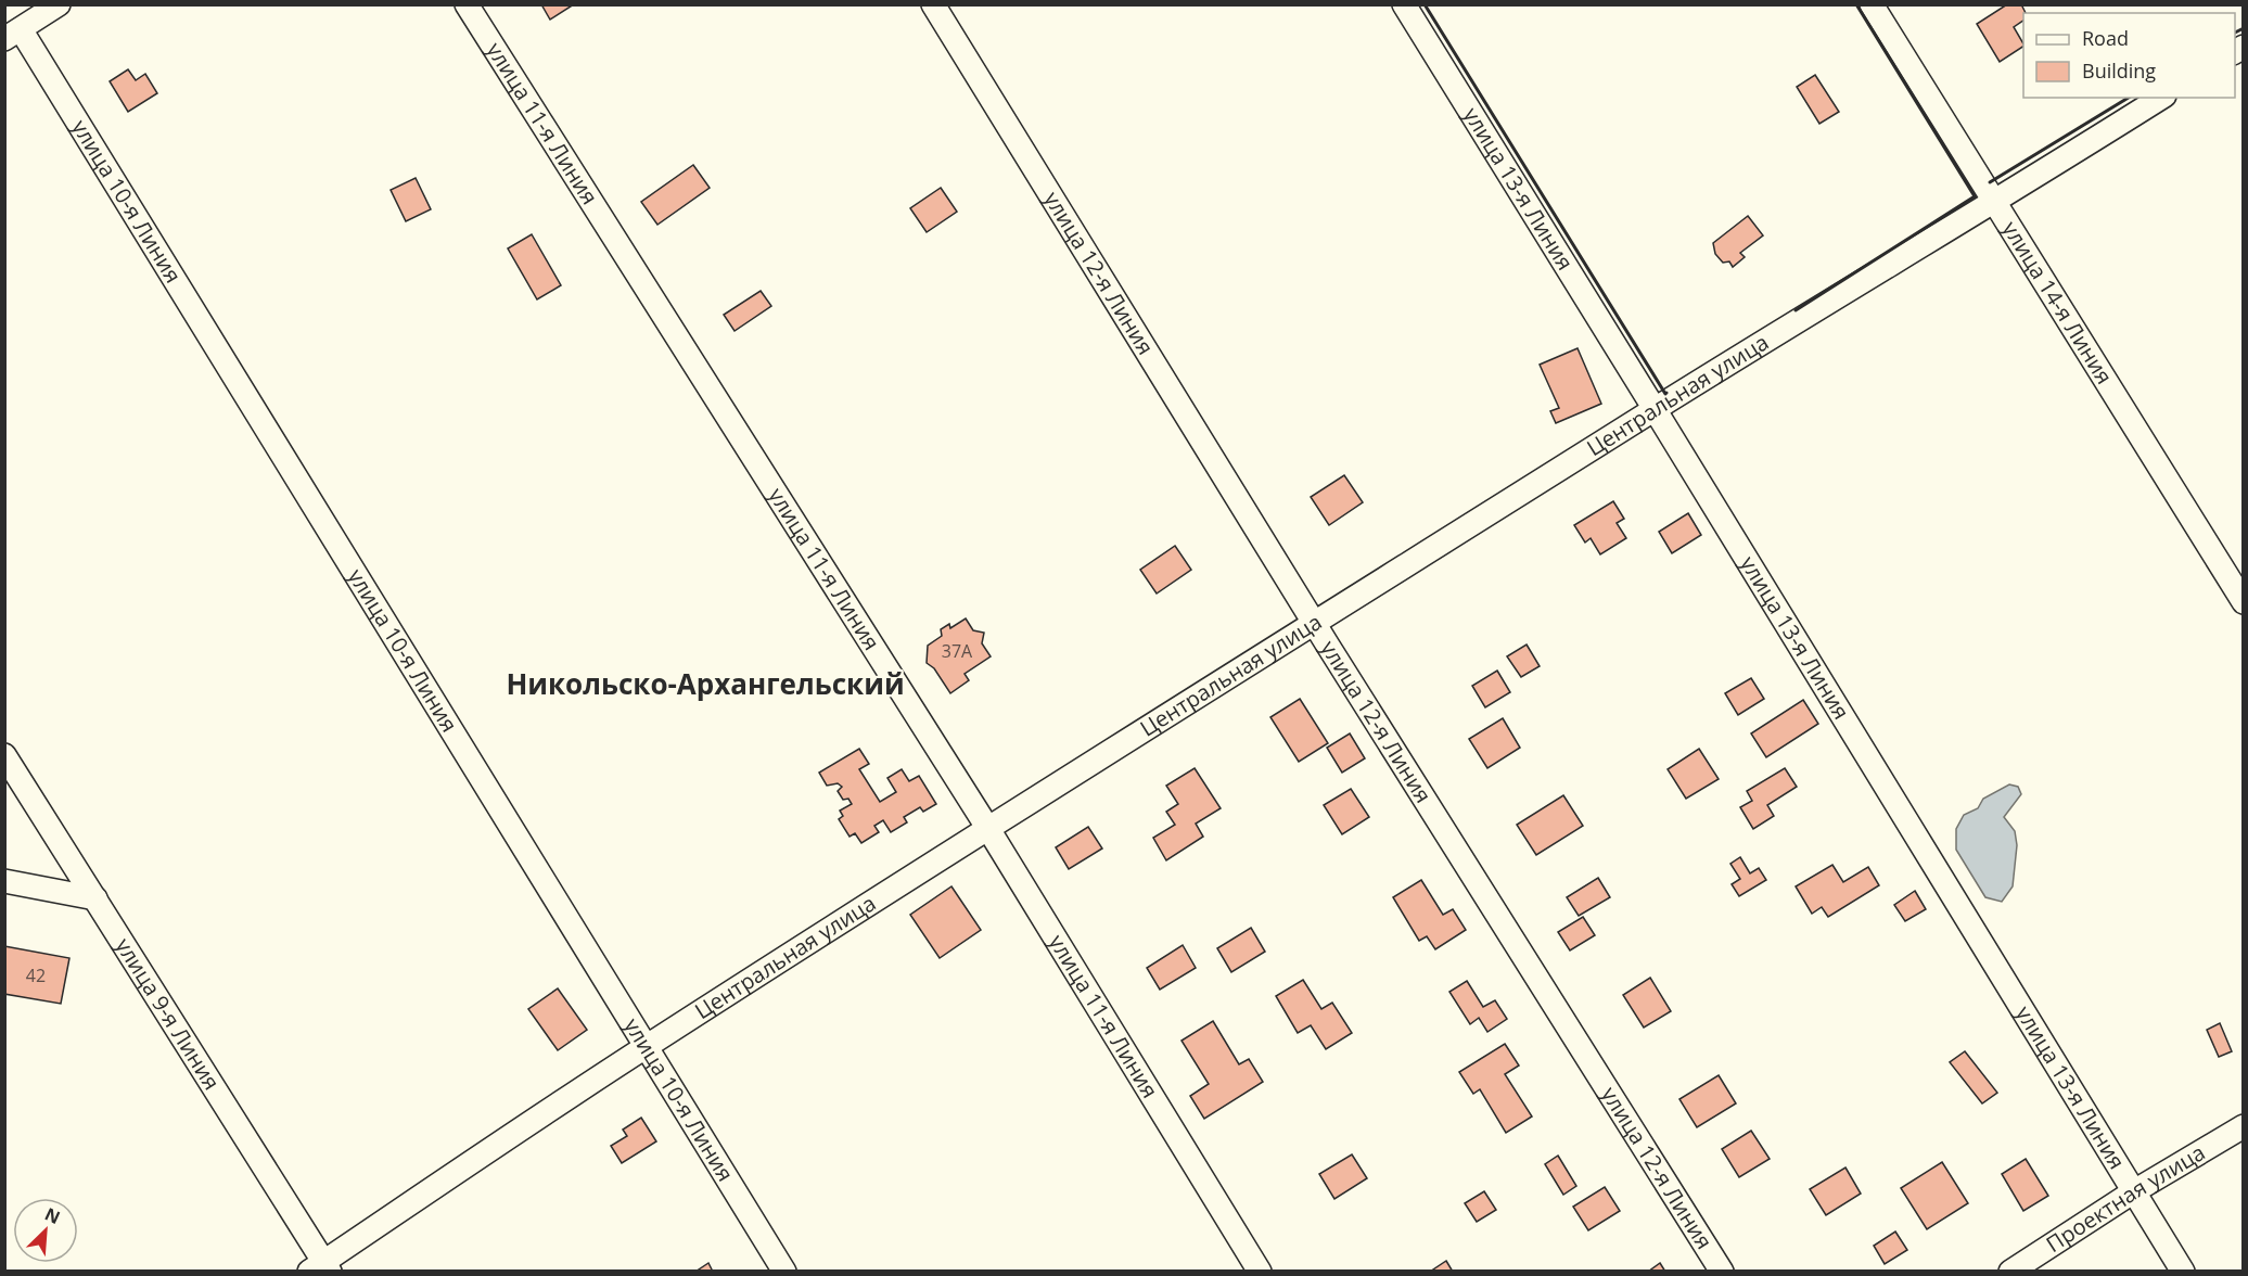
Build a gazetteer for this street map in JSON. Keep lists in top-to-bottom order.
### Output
{
  "streets": {
    "street": [
      "улица 11-я Линия",
      "улица 13-я Линия",
      "улица 10-я Линия",
      "улица 12-я Линия",
      "улица 14-я Линия",
      "Центральная улица",
      "улица 9-я Линия",
      "Проектная улица"
    ]
  },
  "crossings": [
    ["улица 11-я Линия", "Центральная улица"],
    ["улица 13-я Линия", "Центральная улица"],
    ["улица 13-я Линия", "Проектная улица"],
    ["улица 10-я Линия", "Центральная улица"],
    ["улица 12-я Линия", "Центральная улица"],
    ["улица 14-я Линия", "Центральная улица"],
    ["Центральная улица", "улица 9-я Линия"]
  ],
  "districts": ["Никольско-Архангельский"],
  "house_numbers": ["37А", "42"],
  "legend": ["Road", "Building"],
  "north": "top right"
}
